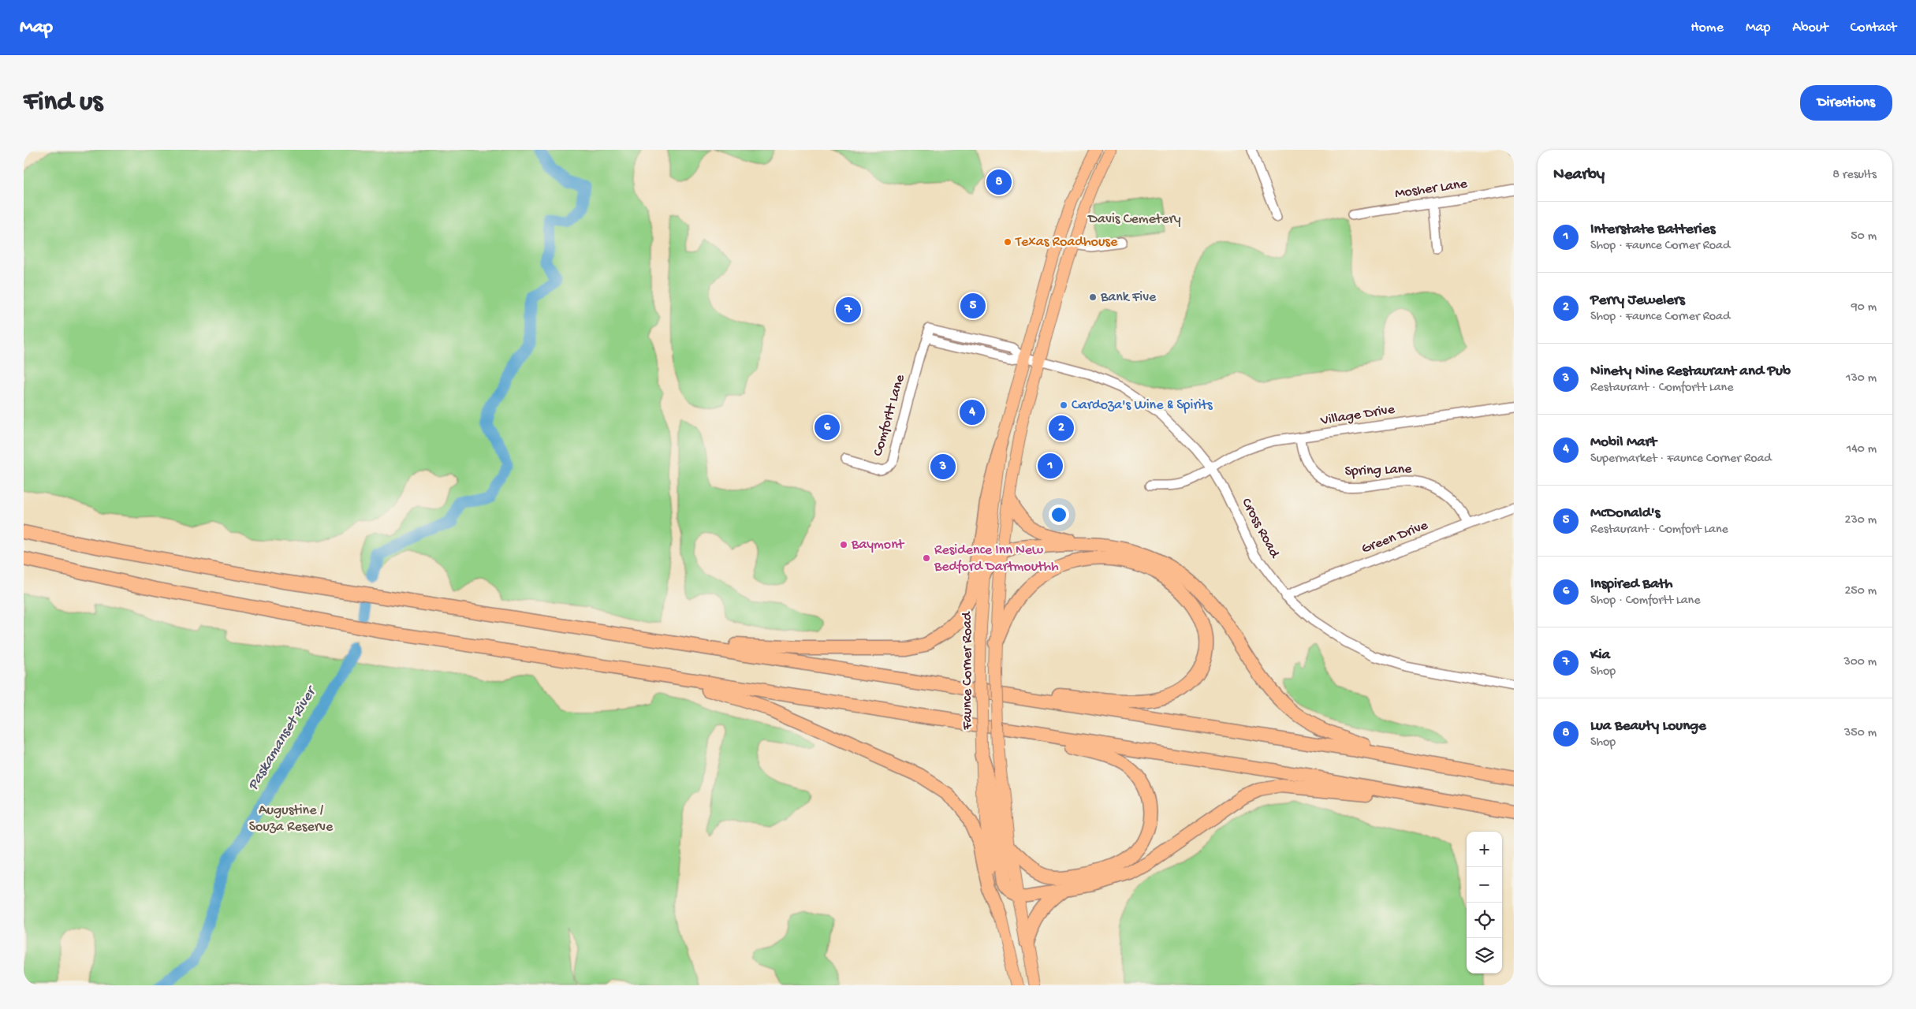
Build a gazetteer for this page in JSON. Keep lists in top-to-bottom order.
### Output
{
  "streets": {
    "main road": ["Faunce Corner Road"],
    "street": [
      "Mosher Lane",
      "Comfortt Lane",
      "Village Drive",
      "Spring Lane",
      "Cross Road",
      "Green Drive"
    ]
  },
  "crossings": [
    ["Comfortt Lane", "Cross Road"],
    ["Comfortt Lane", "Faunce Corner Road"],
    ["Village Drive", "Spring Lane"],
    ["Village Drive", "Cross Road"],
    ["Spring Lane", "Green Drive"],
    ["Cross Road", "Green Drive"],
    ["Cross Road", "Faunce Corner Road"]
  ],
  "water": ["Paskamanset River"],
  "parks": ["Davis Cemetery", "Augustine / Souza Reserve"],
  "places": [
    "Texas Roadhouse",
    "Bank Five",
    "Cardoza's Wine & Spirits",
    "Baymont",
    "Residence Inn New Bedford Dartmouthh"
  ],
  "page": {
    "header": "Map",
    "nav": [
      "Home",
      "Map",
      "About",
      "Contact"
    ],
    "buttons": "Directions",
    "title": "Find us",
    "heading": ["Nearby", "8 results"],
    "pins": [
      "8",
      "5",
      "7",
      "4",
      "6",
      "2",
      "1",
      "3"
    ],
    "list": [
      {
        "mark": "1",
        "name": "Interstate Batteries",
        "note": "Shop · Faunce Corner Road",
        "value": "50 m"
      },
      {
        "mark": "2",
        "name": "Perry Jewelers",
        "note": "Shop · Faunce Corner Road",
        "value": "90 m"
      },
      {
        "mark": "3",
        "name": "Ninety Nine Restaurant and Pub",
        "note": "Restaurant · Comfortt Lane",
        "value": "130 m"
      },
      {
        "mark": "4",
        "name": "Mobil Mart",
        "note": "Supermarket · Faunce Corner Road",
        "value": "140 m"
      },
      {
        "mark": "5",
        "name": "McDonald's",
        "note": "Restaurant · Comfort Lane",
        "value": "230 m"
      },
      {
        "mark": "6",
        "name": "Inspired Bath",
        "note": "Shop · Comfortt Lane",
        "value": "250 m"
      },
      {
        "mark": "7",
        "name": "Kia",
        "note": "Shop",
        "value": "300 m"
      },
      {
        "mark": "8",
        "name": "Lua Beauty Lounge",
        "note": "Shop",
        "value": "350 m"
      }
    ],
    "map_buttons": ["+", "−"]
  }
}
